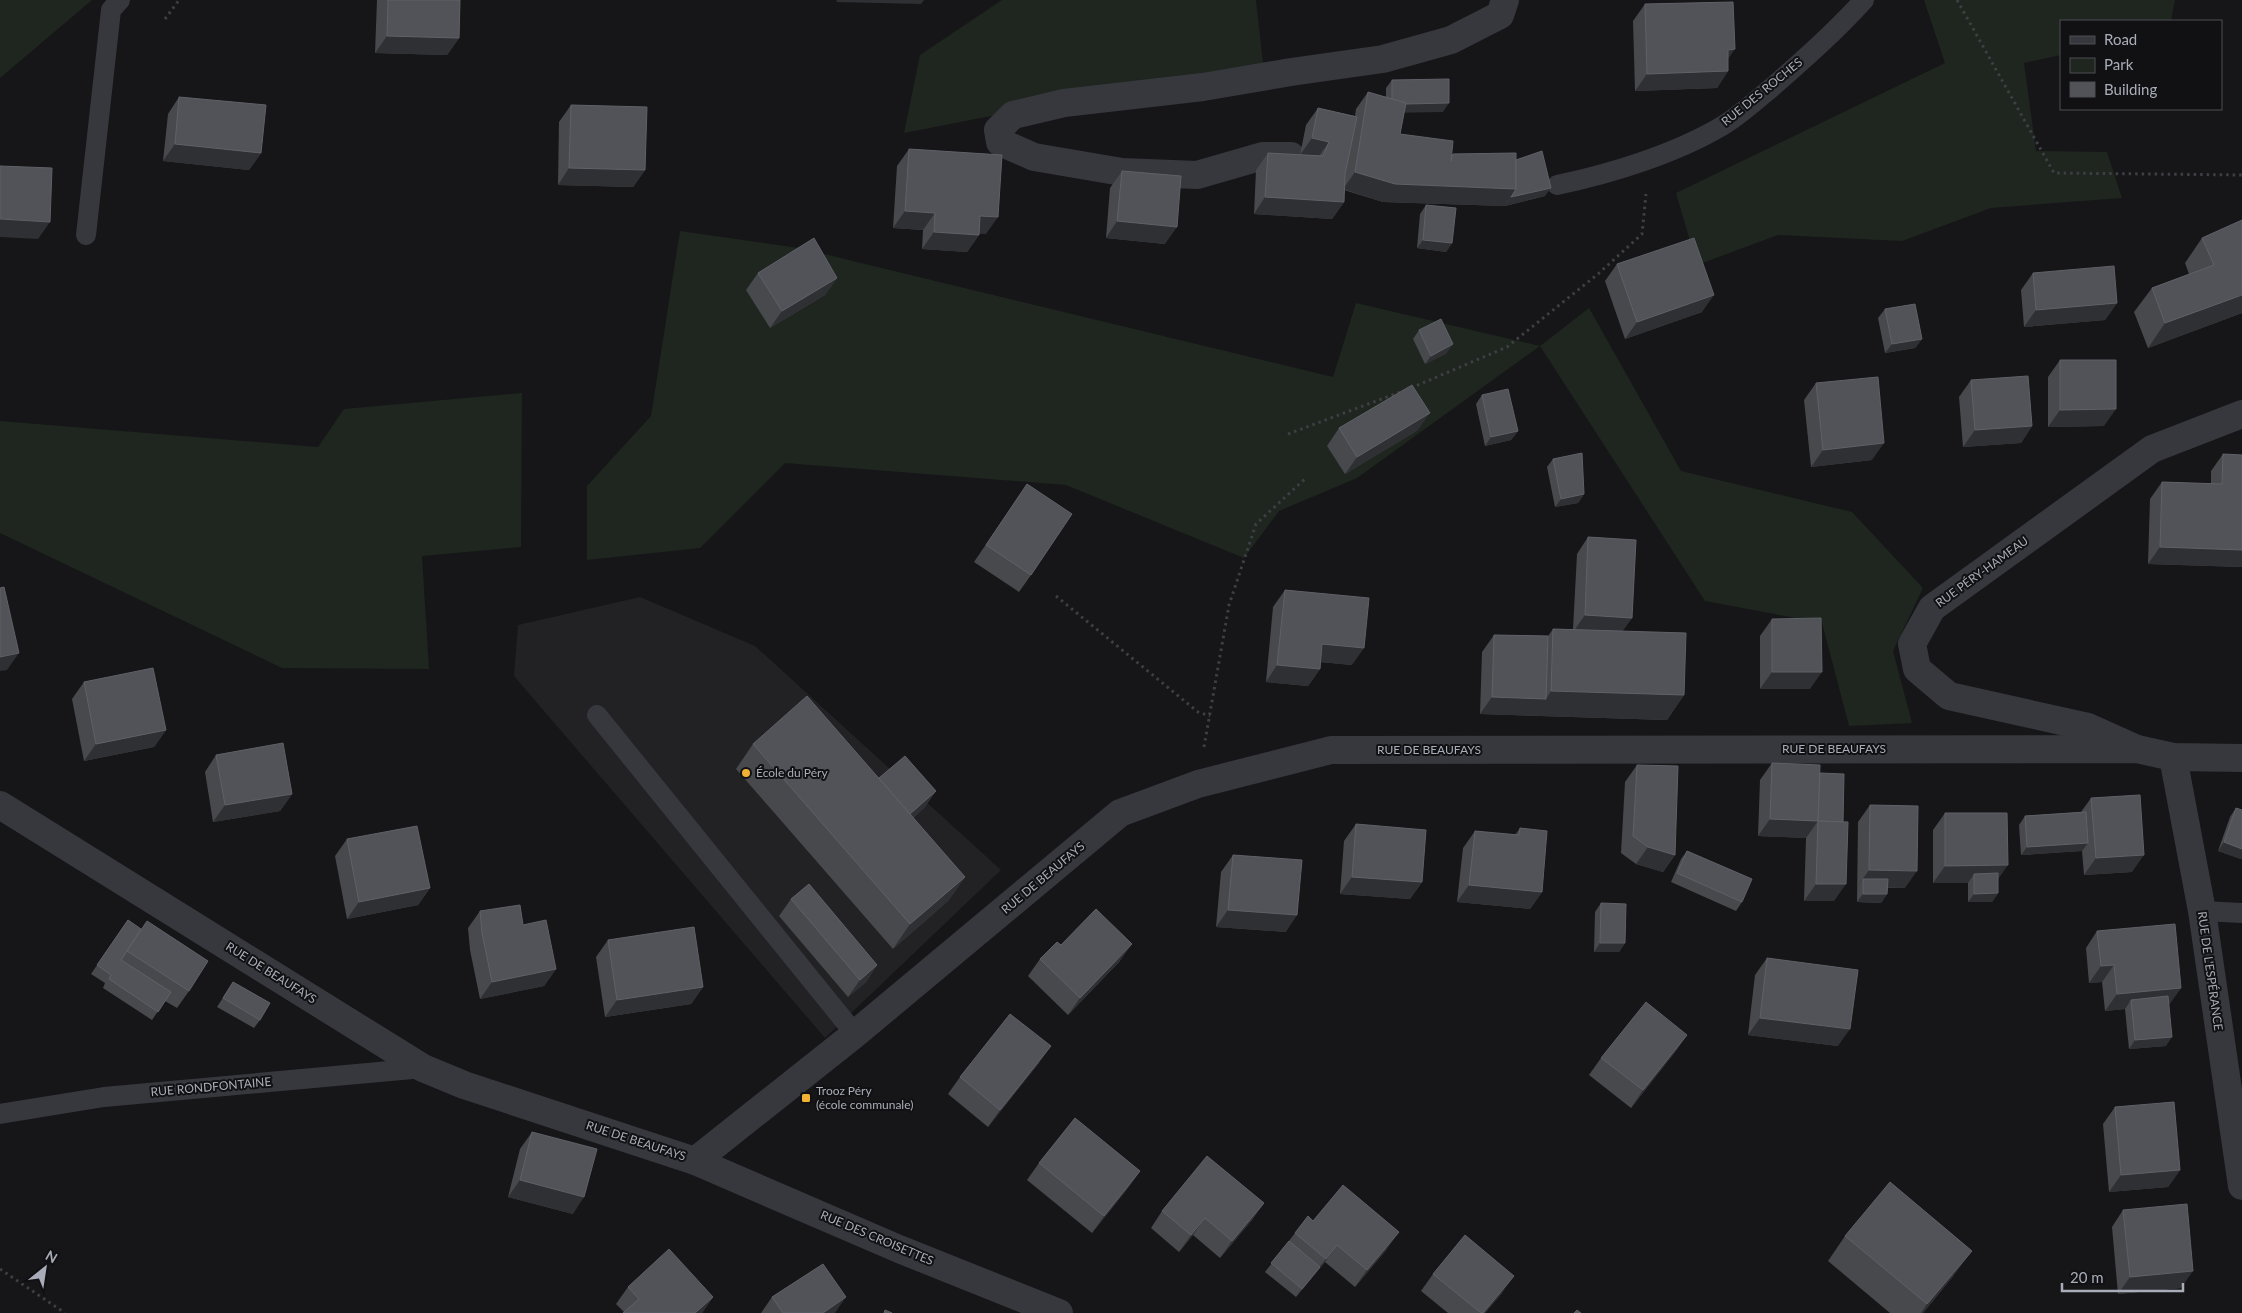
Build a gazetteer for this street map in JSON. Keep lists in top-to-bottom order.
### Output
{
  "streets": {
    "street": [
      "RUE PÉRY-HAMEAU",
      "RUE DE BEAUFAYS",
      "RUE DE L'ESPÉRANCE",
      "RUE DES CROISETTES"
    ],
    "lane": ["RUE DES ROCHES", "RUE RONDFONTAINE"]
  },
  "crossings": [
    ["RUE PÉRY-HAMEAU", "RUE DE BEAUFAYS"],
    ["RUE DE BEAUFAYS", "RUE DE L'ESPÉRANCE"],
    ["RUE DE BEAUFAYS", "RUE RONDFONTAINE"],
    ["RUE DE BEAUFAYS", "RUE DES CROISETTES"]
  ],
  "places": {
    "other": ["École du Péry"],
    "transit": ["Trooz Péry (école communale)"]
  },
  "legend": ["Road", "Park", "Building"],
  "scale_bar": "20 m",
  "north": "top right"
}
